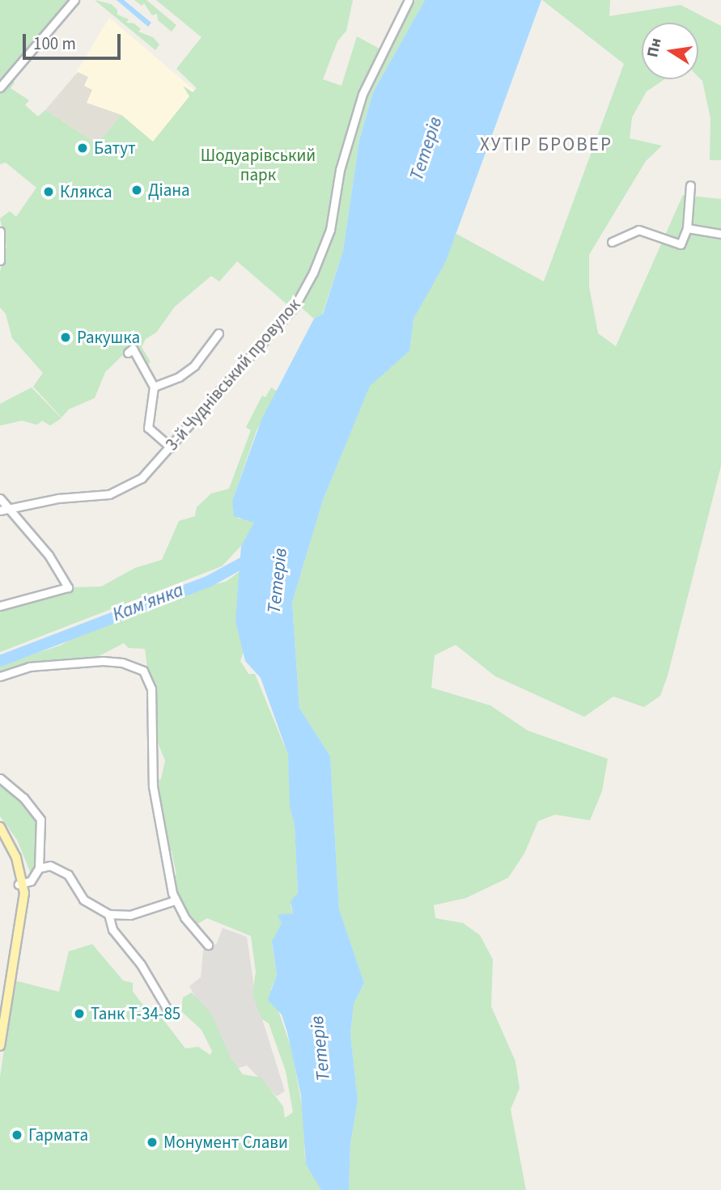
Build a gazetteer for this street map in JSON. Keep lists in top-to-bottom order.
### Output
{
  "streets": {
    "street": ["3-й Чуднівський провулок"]
  },
  "districts": ["ХУТІР БРОВЕР"],
  "water": ["Тетерів", "Кам'янка"],
  "parks": ["Шодуарівський парк"],
  "places": [
    "Батут",
    "Діана",
    "Клякса",
    "Ракушка",
    "Танк Т-34-85",
    "Гармата",
    "Монумент Слави"
  ],
  "scale_bar": "100 m",
  "north": "left"
}
